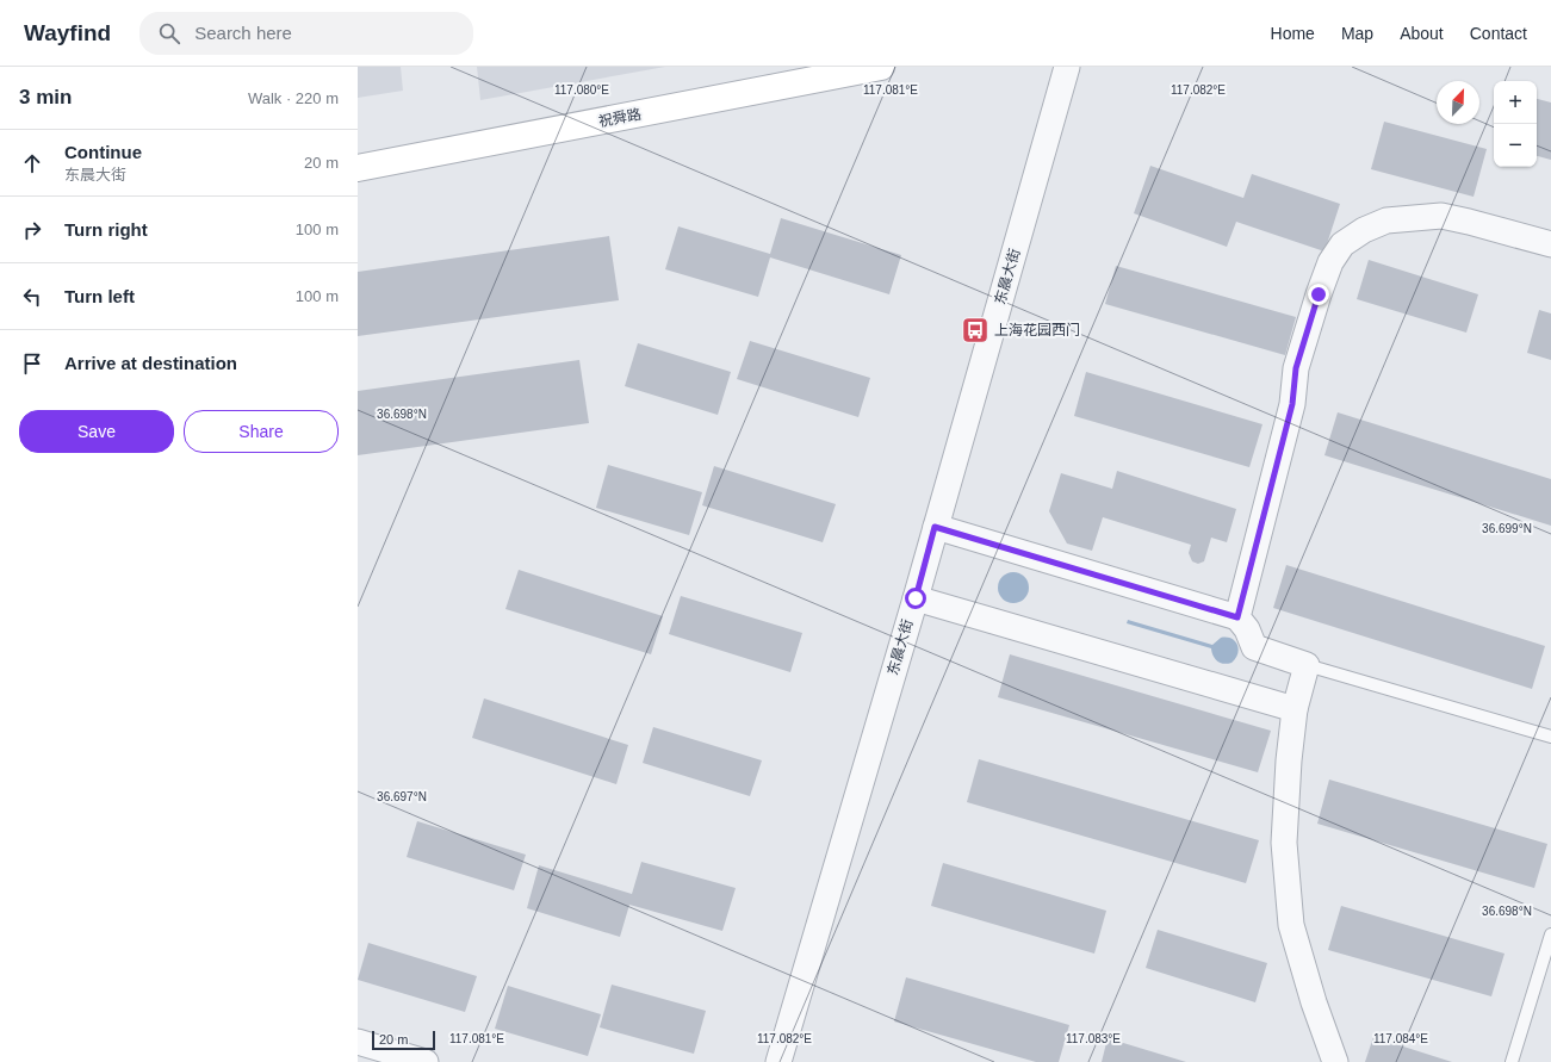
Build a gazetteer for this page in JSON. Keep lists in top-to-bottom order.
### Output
{
  "streets": {
    "main road": ["祝舜路"],
    "street": ["东晨大街"]
  },
  "places": {
    "bus stop": ["上海花园西门"]
  },
  "scale_bar": "20 m",
  "north": "top right",
  "page": {
    "header": "Wayfind",
    "search": "Search here",
    "nav": [
      "Home",
      "Map",
      "About",
      "Contact"
    ],
    "heading": ["3 min", "Walk · 220 m"],
    "map_buttons": ["+", "−"],
    "list": [
      ["Continue", "东晨大街", "20 m"],
      ["Turn right", "100 m"],
      ["Turn left", "100 m"],
      "Arrive at destination"
    ],
    "buttons": ["Save", "Share"],
    "scale": "20 m"
  },
  "coordinates": [
    "117.080°E",
    "117.081°E",
    "117.082°E",
    "36.698°N",
    "36.699°N",
    "36.697°N",
    "117.083°E",
    "117.084°E"
  ]
}
